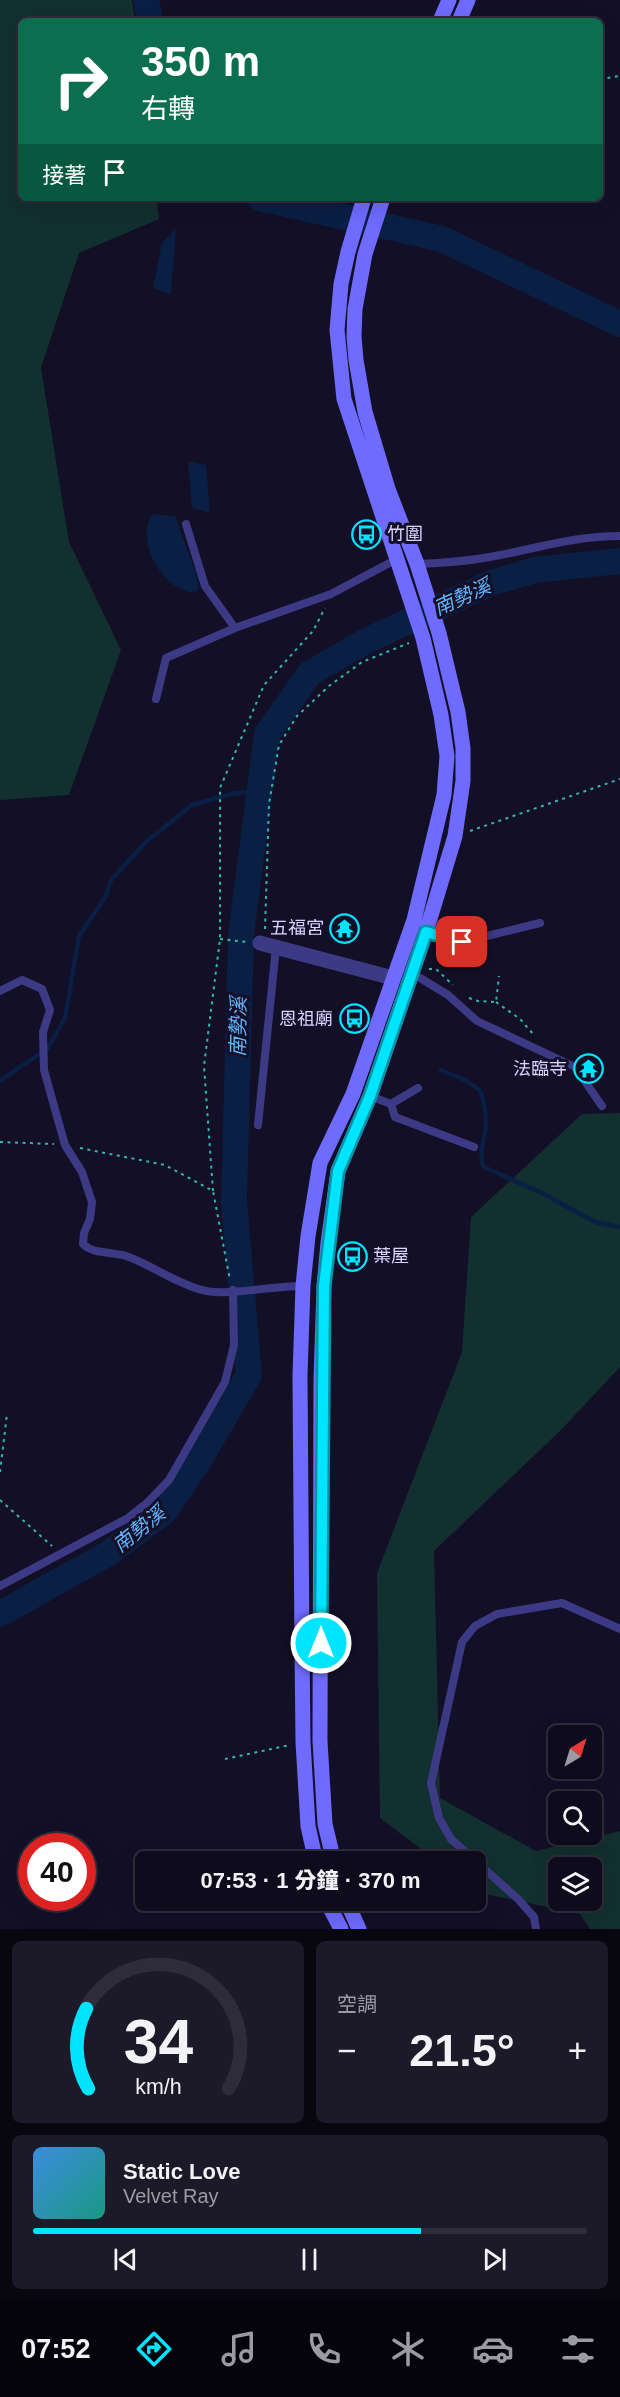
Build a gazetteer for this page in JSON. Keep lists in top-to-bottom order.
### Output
{
  "water": ["南勢溪"],
  "places": {
    "bus stop": ["竹圍", "恩祖廟", "葉屋"],
    "temple": ["五福宮", "法臨寺"]
  },
  "north": "top right",
  "page": {
    "turn": ["350 m", "右轉"],
    "then": "接著",
    "limit": "40",
    "trip": "07:53 · 1 分鐘 · 370 m",
    "tile": "空調",
    "heat": ["−", "21.5°", "+"],
    "song": ["Static Love", "Velvet Ray"],
    "tabs": "07:52",
    "gauge": ["34", "km/h"]
  }
}
